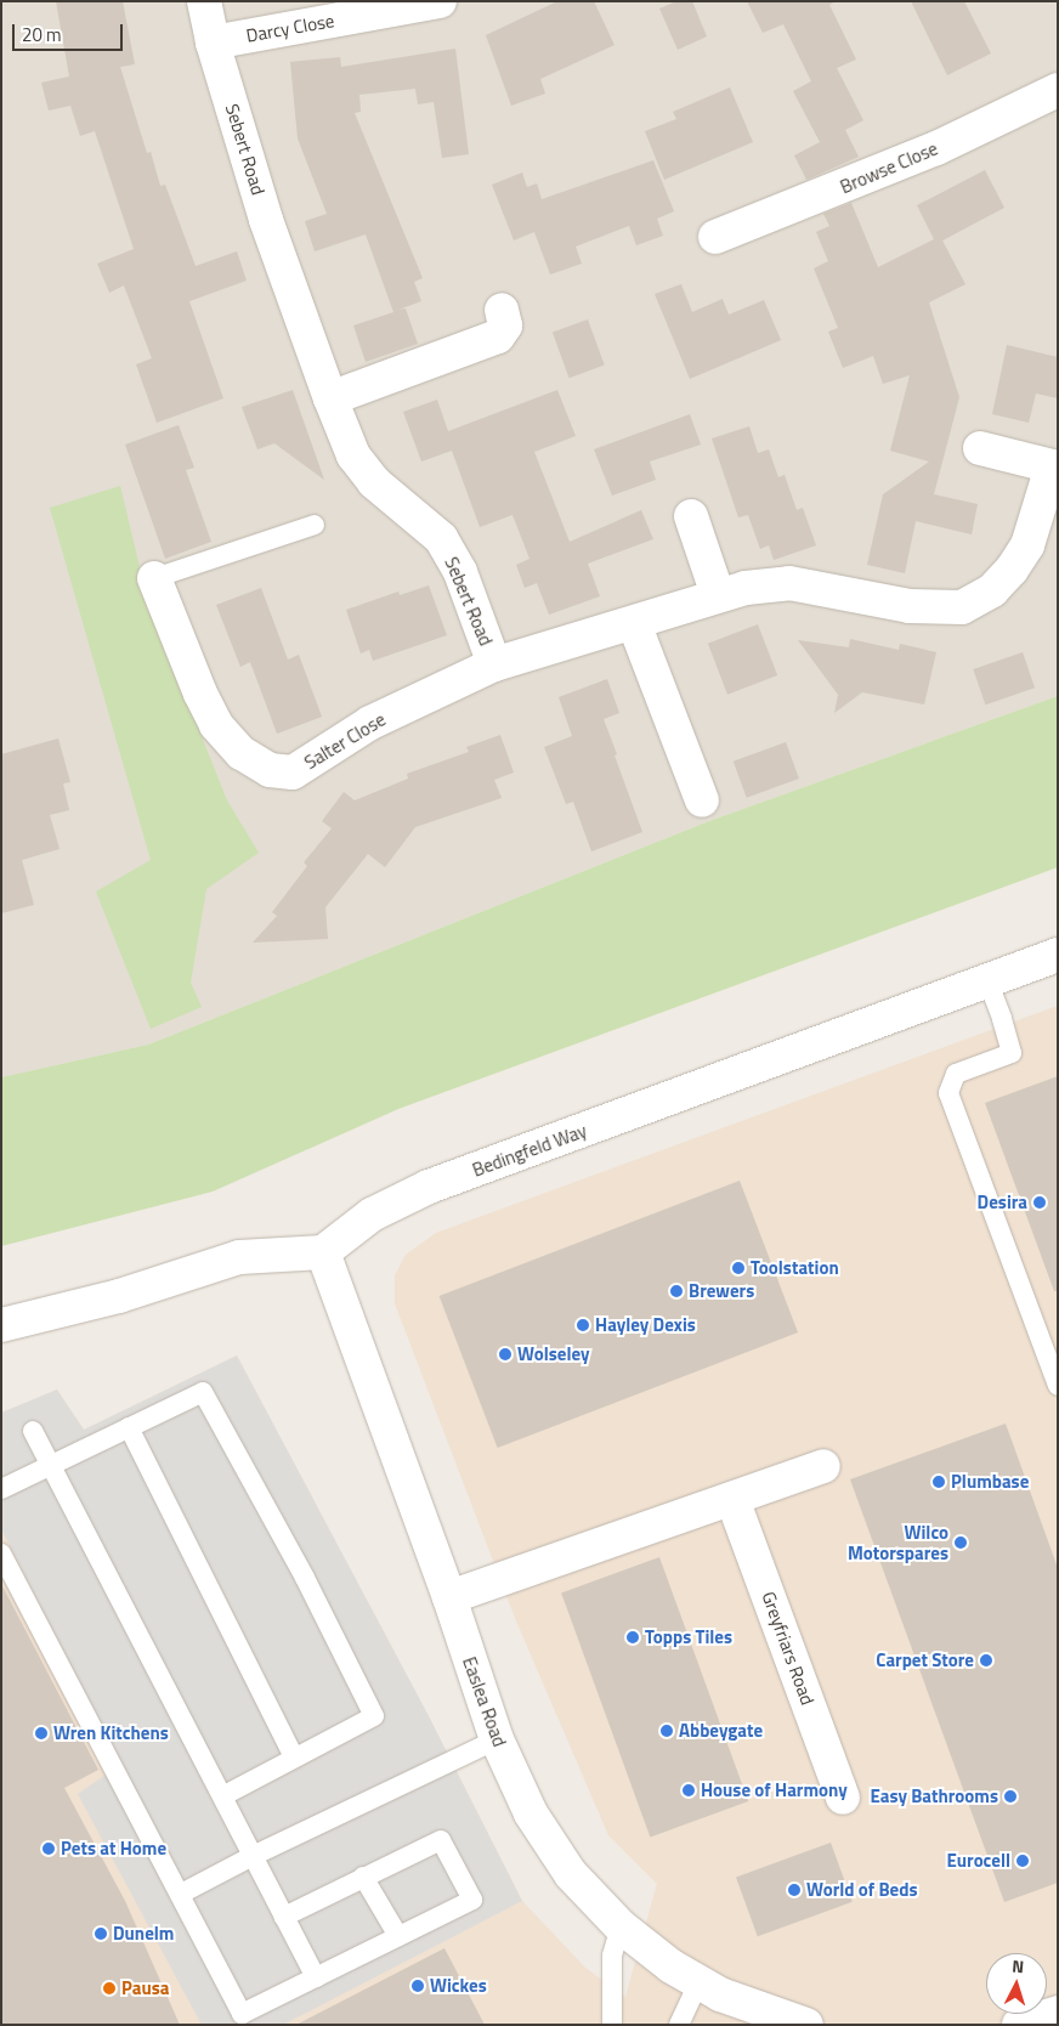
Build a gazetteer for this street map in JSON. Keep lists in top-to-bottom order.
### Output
{
  "streets": {
    "street": [
      "Darcy Close",
      "Sebert Road",
      "Browse Close",
      "Salter Close",
      "Bedingfeld Way",
      "Greyfriars Road",
      "Easlea Road"
    ]
  },
  "crossings": [
    ["Darcy Close", "Sebert Road"],
    ["Sebert Road", "Salter Close"],
    ["Bedingfeld Way", "Easlea Road"]
  ],
  "places": [
    "Desira",
    "Toolstation",
    "Brewers",
    "Hayley Dexis",
    "Wolseley",
    "Plumbase",
    "Wilco Motorspares",
    "Topps Tiles",
    "Carpet Store",
    "Abbeygate",
    "Wren Kitchens",
    "House of Harmony",
    "Easy Bathrooms",
    "Pets at Home",
    "Eurocell",
    "World of Beds",
    "Dunelm",
    "Wickes",
    "Pausa"
  ],
  "scale_bar": "20 m",
  "north": "top"
}
